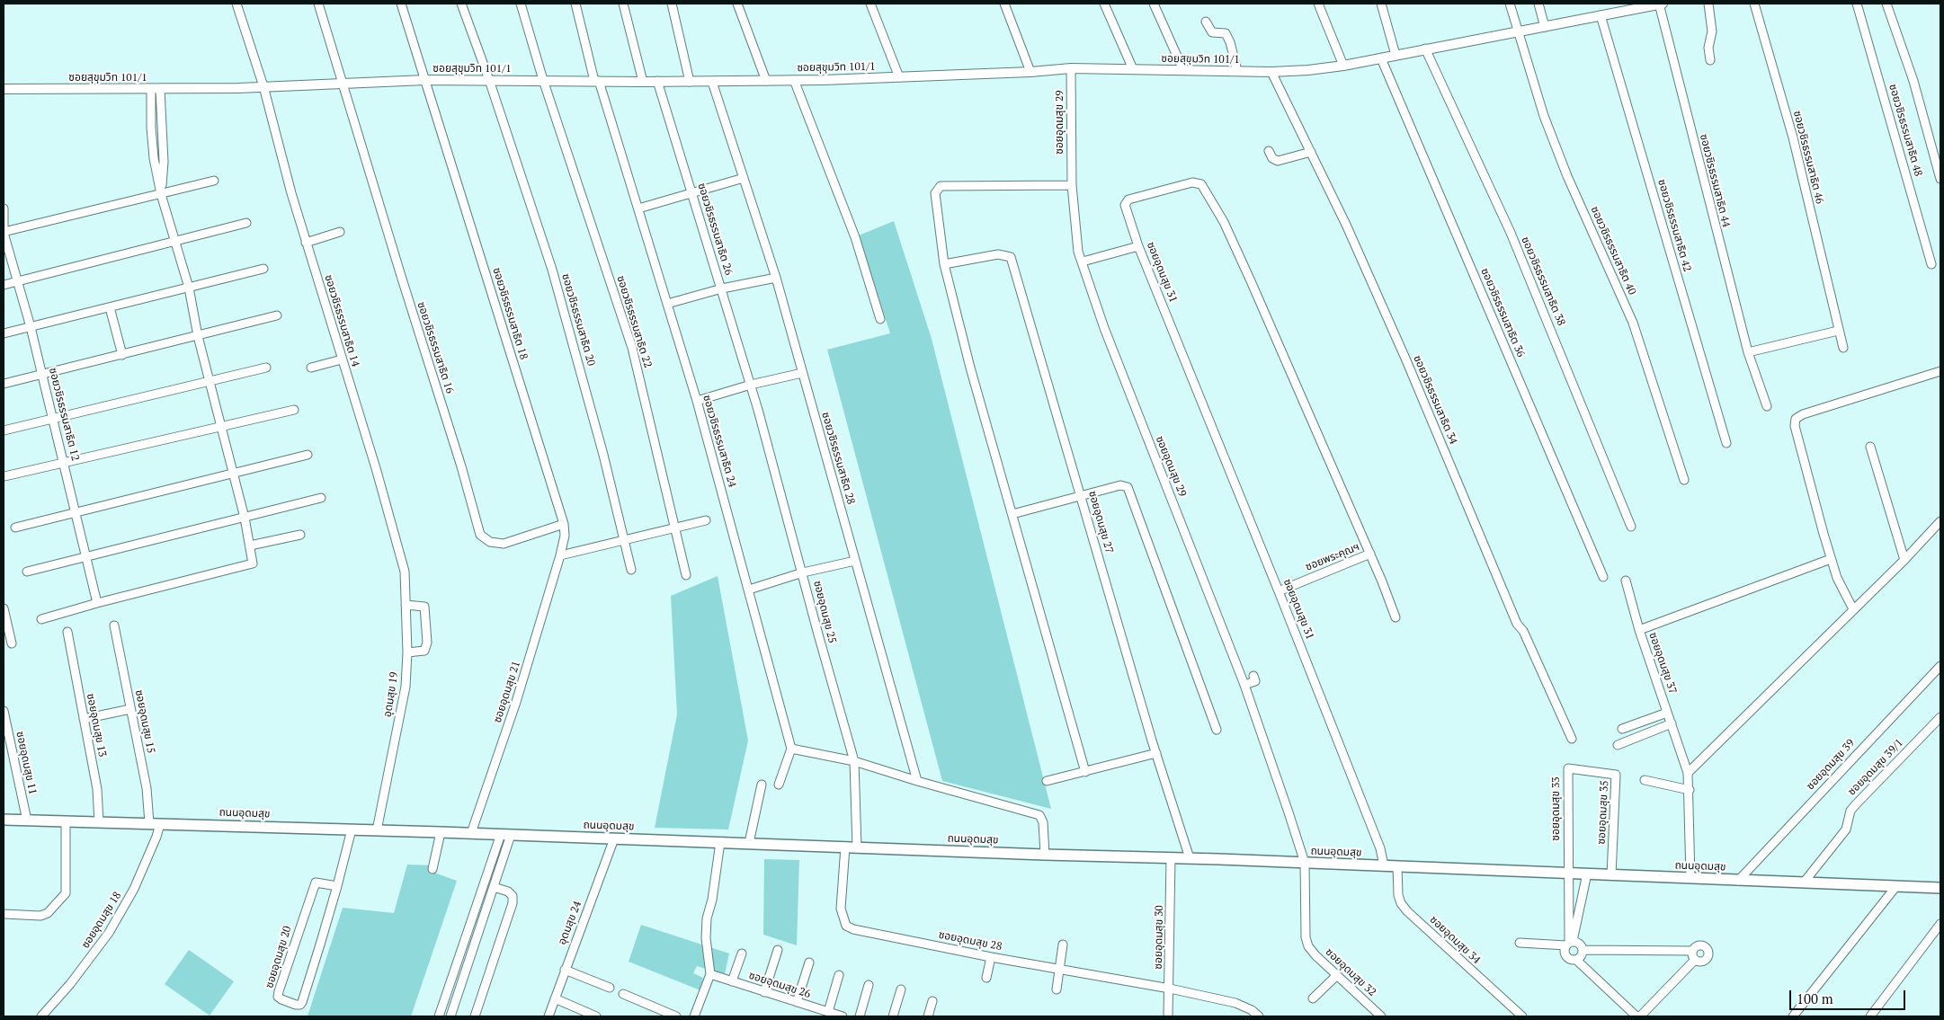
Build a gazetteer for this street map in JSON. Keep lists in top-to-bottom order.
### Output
{
  "streets": {
    "main road": ["ถนนอุดมสุข"],
    "street": [
      "ซอยสุขุมวิท 101/1",
      "ซอยอุดมสุข 29",
      "ซอยวชิรธรรมสาธิต 48",
      "ซอยวชิรธรรมสาธิต 46",
      "ซอยวชิรธรรมสาธิต 44",
      "ซอยวชิรธรรมสาธิต 42",
      "ซอยวชิรธรรมสาธิต 26",
      "ซอยวชิรธรรมสาธิต 40",
      "ซอยอุดมสุข 31",
      "ซอยวชิรธรรมสาธิต 38",
      "ซอยวชิรธรรมสาธิต 36",
      "ซอยวชิรธรรมสาธิต 18",
      "ซอยวชิรธรรมสาธิต 20",
      "ซอยวชิรธรรมสาธิต 14",
      "ซอยวชิรธรรมสาธิต 22",
      "ซอยวชิรธรรมสาธิต 16",
      "ซอยวชิรธรรมสาธิต 34",
      "ซอยวชิรธรรมสาธิต 12",
      "ซอยวชิรธรรมสาธิต 24",
      "ซอยวชิรธรรมสาธิต 28",
      "ซอยอุดมสุข 27",
      "ซอยพระคุณฯ",
      "ซอยอุดมสุข 25",
      "ซอยอุดมสุข 37",
      "ซอยอุดมสุข 21",
      "อุดมสุข 19",
      "ซอยอุดมสุข 15",
      "ซอยอุดมสุข 13",
      "ซอยอุดมสุข 11",
      "ซอยอุดมสุข 39",
      "ซอยอุดมสุข 39/1",
      "ซอยอุดมสุข 33",
      "ซอยอุดมสุข 35",
      "ซอยอุดมสุข 18",
      "อุดมสุข 24",
      "ซอยอุดมสุข 30",
      "ซอยอุดมสุข 34",
      "ซอยอุดมสุข 28",
      "ซอยอุดมสุข 20",
      "ซอยอุดมสุข 32",
      "ซอยอุดมสุข 26"
    ]
  },
  "crossings": [
    ["ซอยสุขุมวิท 101/1", "ซอยอุดมสุข 29"],
    ["ซอยสุขุมวิท 101/1", "ซอยวชิรธรรมสาธิต 44"],
    ["ซอยสุขุมวิท 101/1", "ซอยวชิรธรรมสาธิต 42"],
    ["ซอยสุขุมวิท 101/1", "ซอยวชิรธรรมสาธิต 26"],
    ["ซอยสุขุมวิท 101/1", "ซอยวชิรธรรมสาธิต 40"],
    ["ซอยสุขุมวิท 101/1", "ซอยวชิรธรรมสาธิต 38"],
    ["ซอยสุขุมวิท 101/1", "ซอยวชิรธรรมสาธิต 36"],
    ["ซอยสุขุมวิท 101/1", "ซอยวชิรธรรมสาธิต 18"],
    ["ซอยสุขุมวิท 101/1", "ซอยวชิรธรรมสาธิต 20"],
    ["ซอยสุขุมวิท 101/1", "ซอยวชิรธรรมสาธิต 14"],
    ["ซอยสุขุมวิท 101/1", "ซอยวชิรธรรมสาธิต 22"],
    ["ซอยสุขุมวิท 101/1", "ซอยวชิรธรรมสาธิต 16"],
    ["ซอยสุขุมวิท 101/1", "ซอยวชิรธรรมสาธิต 34"],
    ["ซอยสุขุมวิท 101/1", "ซอยวชิรธรรมสาธิต 24"],
    ["ซอยสุขุมวิท 101/1", "ซอยวชิรธรรมสาธิต 28"],
    ["ซอยอุดมสุข 29", "ถนนอุดมสุข"],
    ["ซอยอุดมสุข 29", "ซอยอุดมสุข 32"],
    ["ซอยวชิรธรรมสาธิต 26", "ซอยอุดมสุข 25"],
    ["ซอยอุดมสุข 31", "ซอยพระคุณฯ"],
    ["ซอยอุดมสุข 31", "ถนนอุดมสุข"],
    ["ซอยวชิรธรรมสาธิต 18", "ซอยวชิรธรรมสาธิต 16"],
    ["ซอยวชิรธรรมสาธิต 18", "ซอยอุดมสุข 21"],
    ["ซอยวชิรธรรมสาธิต 14", "อุดมสุข 19"],
    ["ซอยอุดมสุข 27", "ถนนอุดมสุข"],
    ["ซอยอุดมสุข 25", "ถนนอุดมสุข"],
    ["ซอยอุดมสุข 37", "ถนนอุดมสุข"],
    ["ซอยอุดมสุข 21", "ถนนอุดมสุข"],
    ["อุดมสุข 19", "ถนนอุดมสุข"],
    ["ซอยอุดมสุข 15", "ถนนอุดมสุข"],
    ["ซอยอุดมสุข 15", "ซอยอุดมสุข 18"],
    ["ซอยอุดมสุข 13", "ถนนอุดมสุข"],
    ["ซอยอุดมสุข 11", "ถนนอุดมสุข"],
    ["ซอยอุดมสุข 39", "ถนนอุดมสุข"],
    ["ซอยอุดมสุข 39/1", "ถนนอุดมสุข"],
    ["ซอยอุดมสุข 33", "ซอยอุดมสุข 35"],
    ["ซอยอุดมสุข 33", "ถนนอุดมสุข"],
    ["ซอยอุดมสุข 35", "ถนนอุดมสุข"],
    ["ถนนอุดมสุข", "ซอยอุดมสุข 18"],
    ["ถนนอุดมสุข", "อุดมสุข 24"],
    ["ถนนอุดมสุข", "ซอยอุดมสุข 30"],
    ["ถนนอุดมสุข", "ซอยอุดมสุข 34"],
    ["ถนนอุดมสุข", "ซอยอุดมสุข 28"],
    ["ถนนอุดมสุข", "ซอยอุดมสุข 20"],
    ["ถนนอุดมสุข", "ซอยอุดมสุข 32"],
    ["ซอยอุดมสุข 30", "ซอยอุดมสุข 28"]
  ],
  "scale_bar": "100 m"
}
